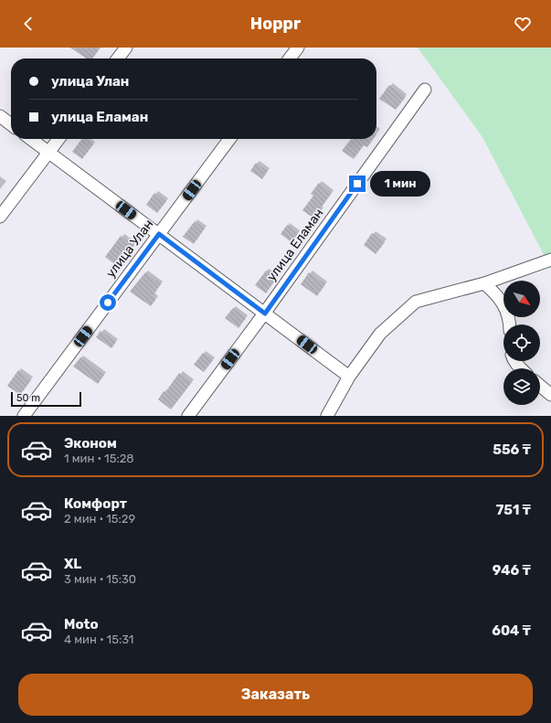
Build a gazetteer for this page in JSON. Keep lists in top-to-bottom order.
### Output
{
  "streets": {
    "street": ["улица Еламан", "улица Улан"]
  },
  "scale_bar": "50 m",
  "north": "bottom right",
  "page": {
    "header": "Hoppr",
    "banner": ["улица Улан", "улица Еламан"],
    "bubble": "1 мин",
    "scale": "50 m",
    "list": [
      {
        "name": "Эконом",
        "note": "1 мин · 15:28",
        "value": "556 ₸"
      },
      {
        "name": "Комфорт",
        "note": "2 мин · 15:29",
        "value": "751 ₸"
      },
      {
        "name": "XL",
        "note": "3 мин · 15:30",
        "value": "946 ₸"
      },
      {
        "name": "Moto",
        "note": "4 мин · 15:31",
        "value": "604 ₸"
      }
    ],
    "buttons": "Заказать"
  }
}
